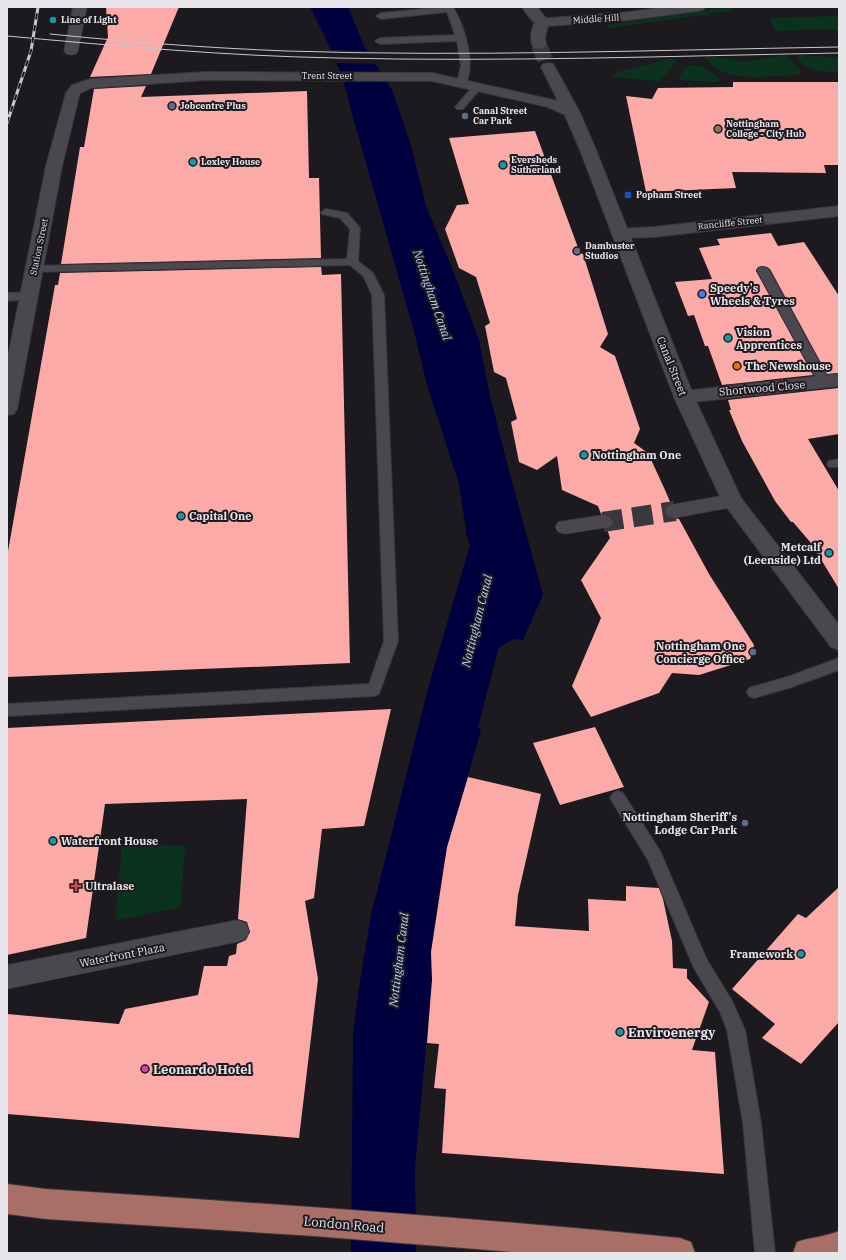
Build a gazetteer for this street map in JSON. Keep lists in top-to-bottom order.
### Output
{
  "streets": {
    "highway": ["London Road"],
    "street": [
      "Middle Hill",
      "Trent Street",
      "Rancliffe Street",
      "Station Street",
      "Canal Street",
      "Shortwood Close",
      "Waterfront Plaza"
    ]
  },
  "crossings": [
    ["Trent Street", "Station Street"],
    ["Trent Street", "Canal Street"],
    ["Rancliffe Street", "Canal Street"],
    ["Canal Street", "Shortwood Close"]
  ],
  "water": ["Nottingham Canal"],
  "places": {
    "other": [
      "Line of Light",
      "Jobcentre Plus",
      "Canal Street Car Park",
      "Nottingham College - City Hub",
      "Loxley House",
      "Eversheds Sutherland",
      "Dambuster Studios",
      "Speedy's Wheels & Tyres",
      "Vision Apprentices",
      "The Newshouse",
      "Nottingham One",
      "Capital One",
      "Metcalf (Leenside) Ltd",
      "Nottingham One Concierge Office",
      "Nottingham Sheriff's Lodge Car Park",
      "Waterfront House",
      "Framework",
      "Enviroenergy",
      "Leonardo Hotel"
    ],
    "transit": ["Popham Street"],
    "health": ["Ultralase"]
  }
}
